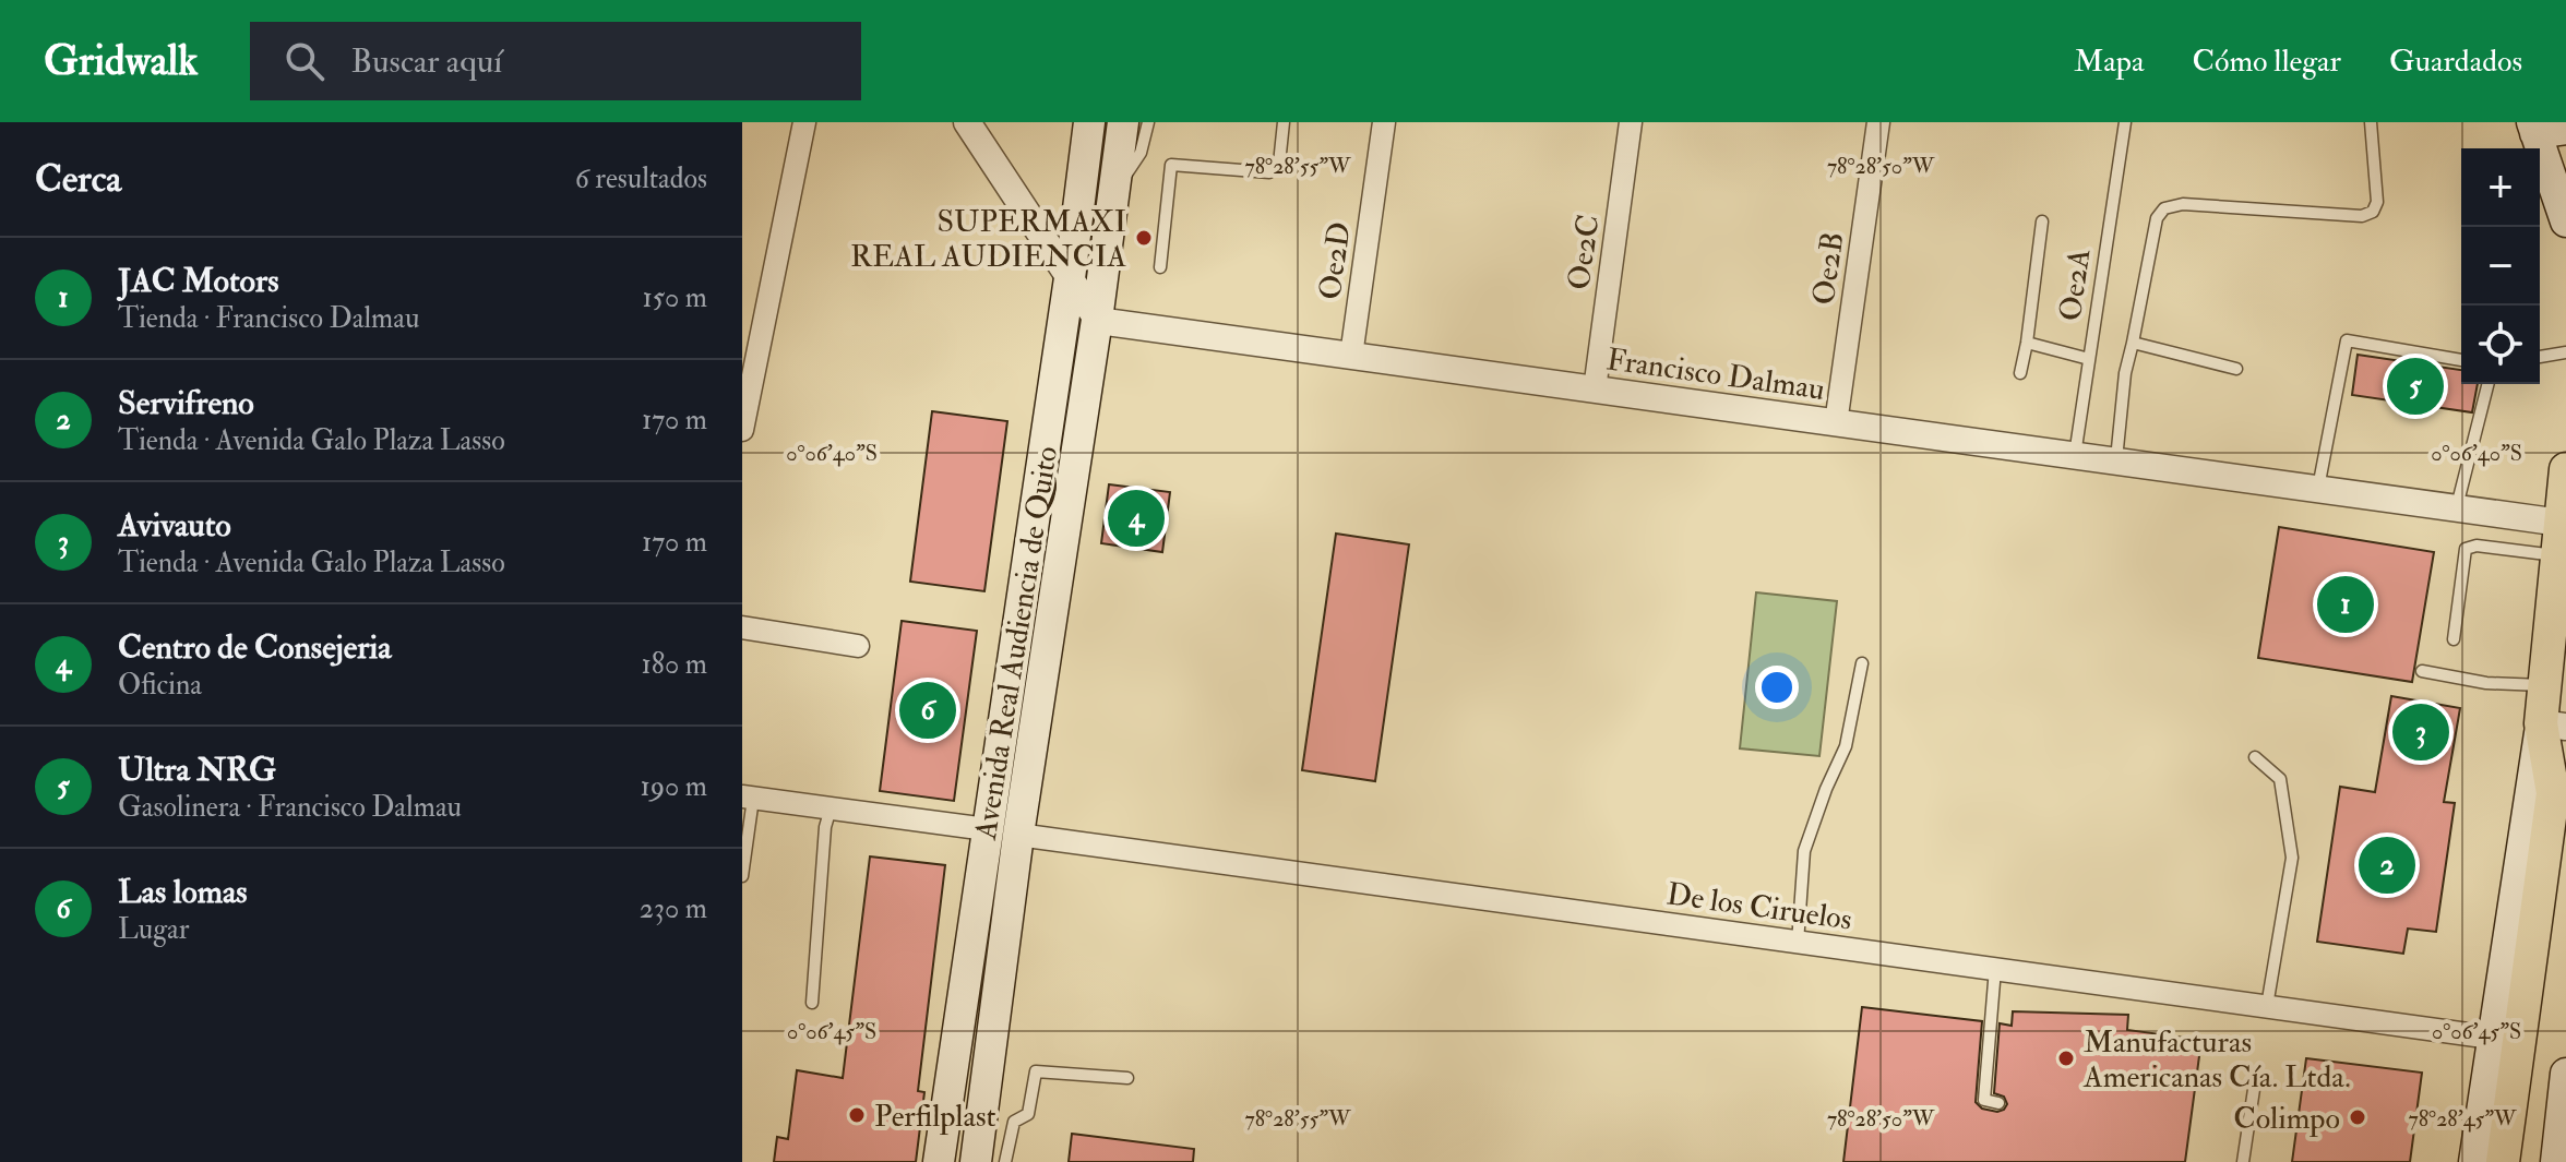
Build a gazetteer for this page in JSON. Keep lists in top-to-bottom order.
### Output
{
  "streets": {
    "main road": ["Avenida Real Audiencia de Quito"],
    "street": [
      "Oe2C",
      "Oe2D",
      "Oe2B",
      "Francisco Dalmau",
      "De los Ciruelos"
    ],
    "lane": ["Oe2A"]
  },
  "crossings": [
    ["Oe2C", "Francisco Dalmau"],
    ["Oe2D", "Francisco Dalmau"],
    ["Oe2B", "Francisco Dalmau"],
    ["Oe2A", "Francisco Dalmau"],
    ["Francisco Dalmau", "Avenida Real Audiencia de Quito"],
    ["Avenida Real Audiencia de Quito", "De los Ciruelos"]
  ],
  "places": [
    "SUPERMAXI REAL AUDIENCIA",
    "Manufacturas Americanas Cía. Ltda.",
    "Perfilplast",
    "Colimpo"
  ],
  "page": {
    "header": "Gridwalk",
    "search": "Buscar aquí",
    "nav": ["Mapa", "Cómo llegar", "Guardados"],
    "heading": ["Cerca", "6 resultados"],
    "map_buttons": ["+", "−"],
    "list": [
      {
        "mark": "1",
        "name": "JAC Motors",
        "note": "Tienda · Francisco Dalmau",
        "value": "150 m"
      },
      {
        "mark": "2",
        "name": "Servifreno",
        "note": "Tienda · Avenida Galo Plaza Lasso",
        "value": "170 m"
      },
      {
        "mark": "3",
        "name": "Avivauto",
        "note": "Tienda · Avenida Galo Plaza Lasso",
        "value": "170 m"
      },
      {
        "mark": "4",
        "name": "Centro de Consejeria",
        "note": "Oficina",
        "value": "180 m"
      },
      {
        "mark": "5",
        "name": "Ultra NRG",
        "note": "Gasolinera · Francisco Dalmau",
        "value": "190 m"
      },
      {
        "mark": "6",
        "name": "Las lomas",
        "note": "Lugar",
        "value": "230 m"
      }
    ],
    "pins": [
      "5",
      "4",
      "1",
      "6",
      "3",
      "2"
    ]
  },
  "coordinates": [
    "78°28'55\"W",
    "78°28'50\"W",
    "0°06'40\"S",
    "0°06'45\"S",
    "78°28'45\"W"
  ]
}
